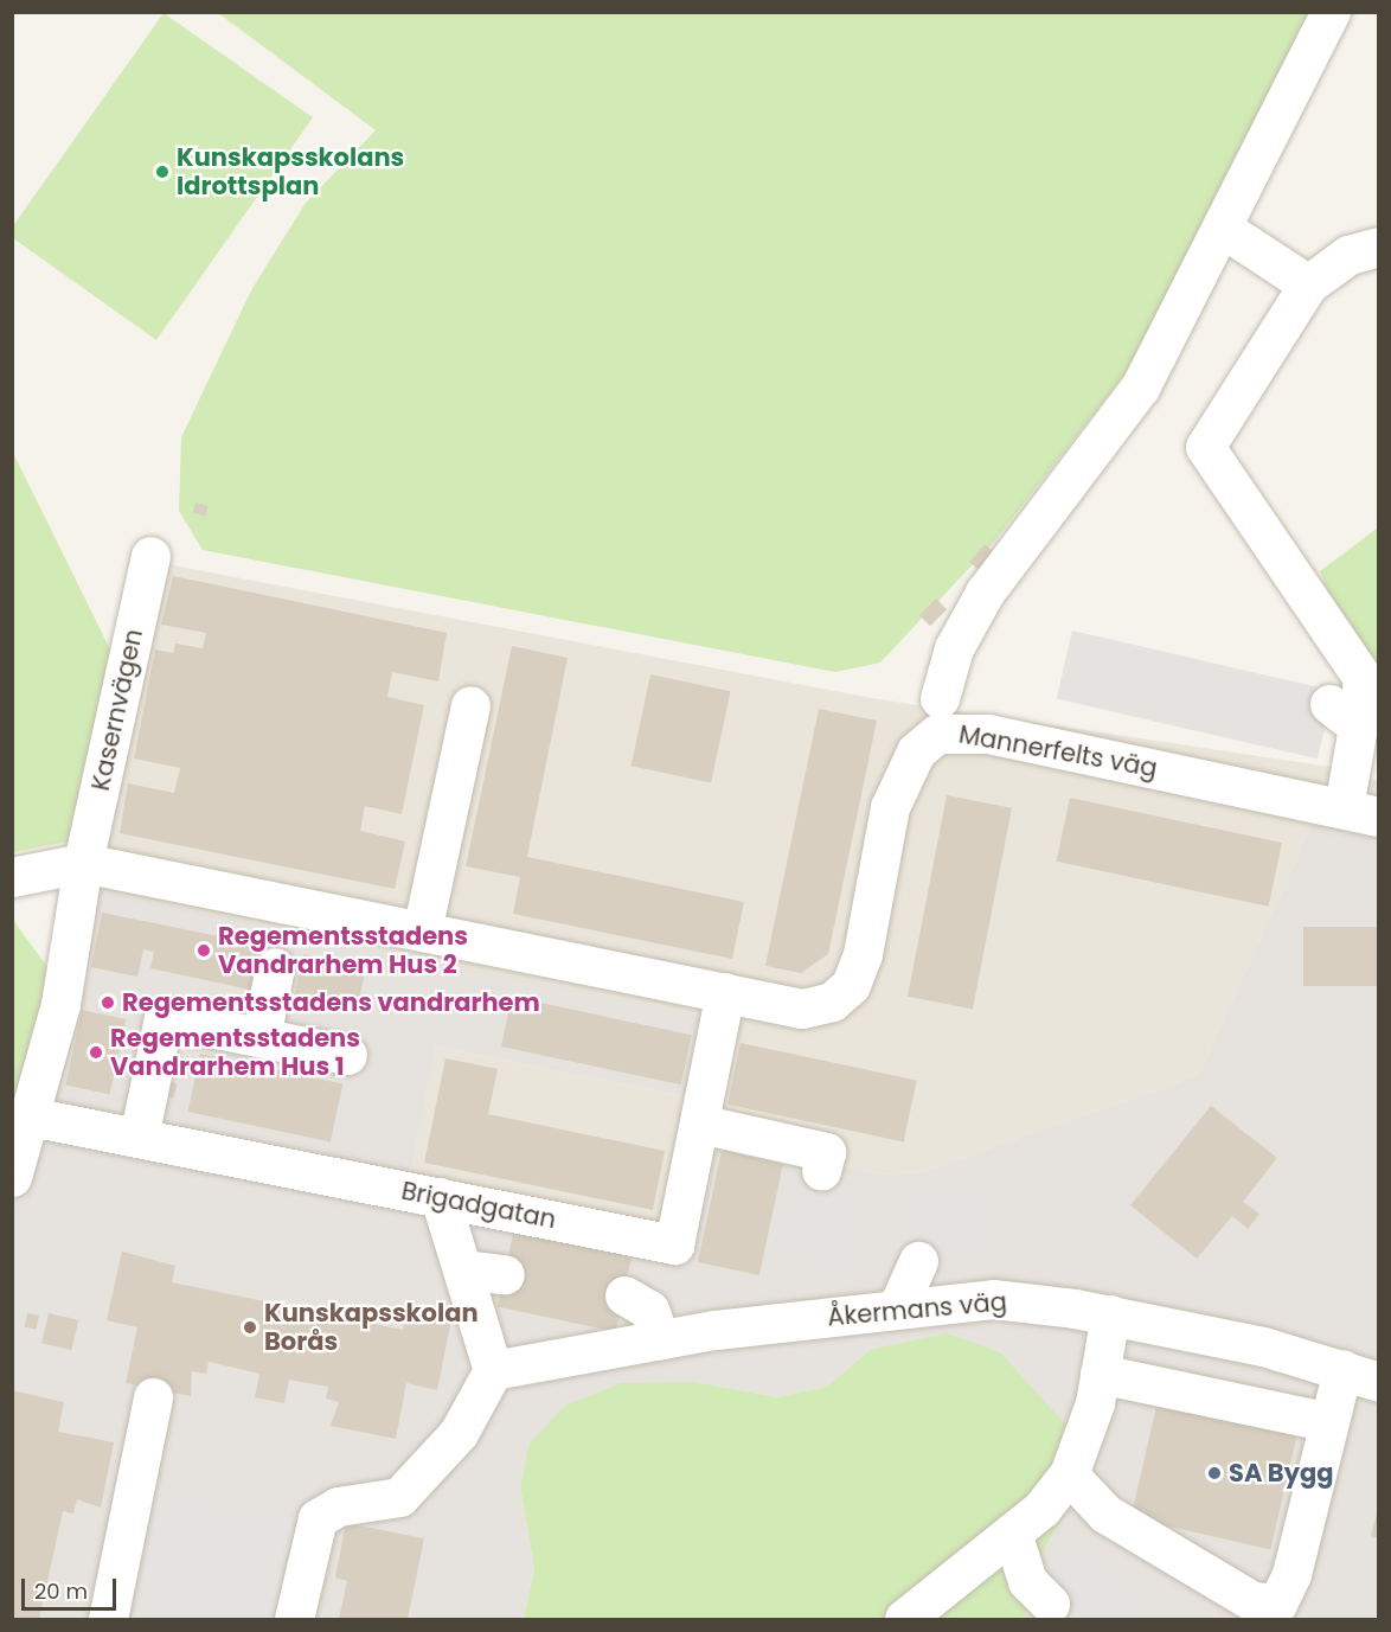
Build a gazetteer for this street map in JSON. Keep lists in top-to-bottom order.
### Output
{
  "streets": {
    "street": [
      "Kasernvägen",
      "Mannerfelts väg",
      "Brigadgatan",
      "Åkermans väg"
    ]
  },
  "crossings": [
    ["Kasernvägen", "Mannerfelts väg"],
    ["Mannerfelts väg", "Brigadgatan"]
  ],
  "places": [
    "Kunskapsskolans Idrottsplan",
    "Regementsstadens Vandrarhem Hus 2",
    "Regementsstadens vandrarhem",
    "Regementsstadens Vandrarhem Hus 1",
    "Kunskapsskolan Borås",
    "SA Bygg"
  ],
  "scale_bar": "20 m"
}
